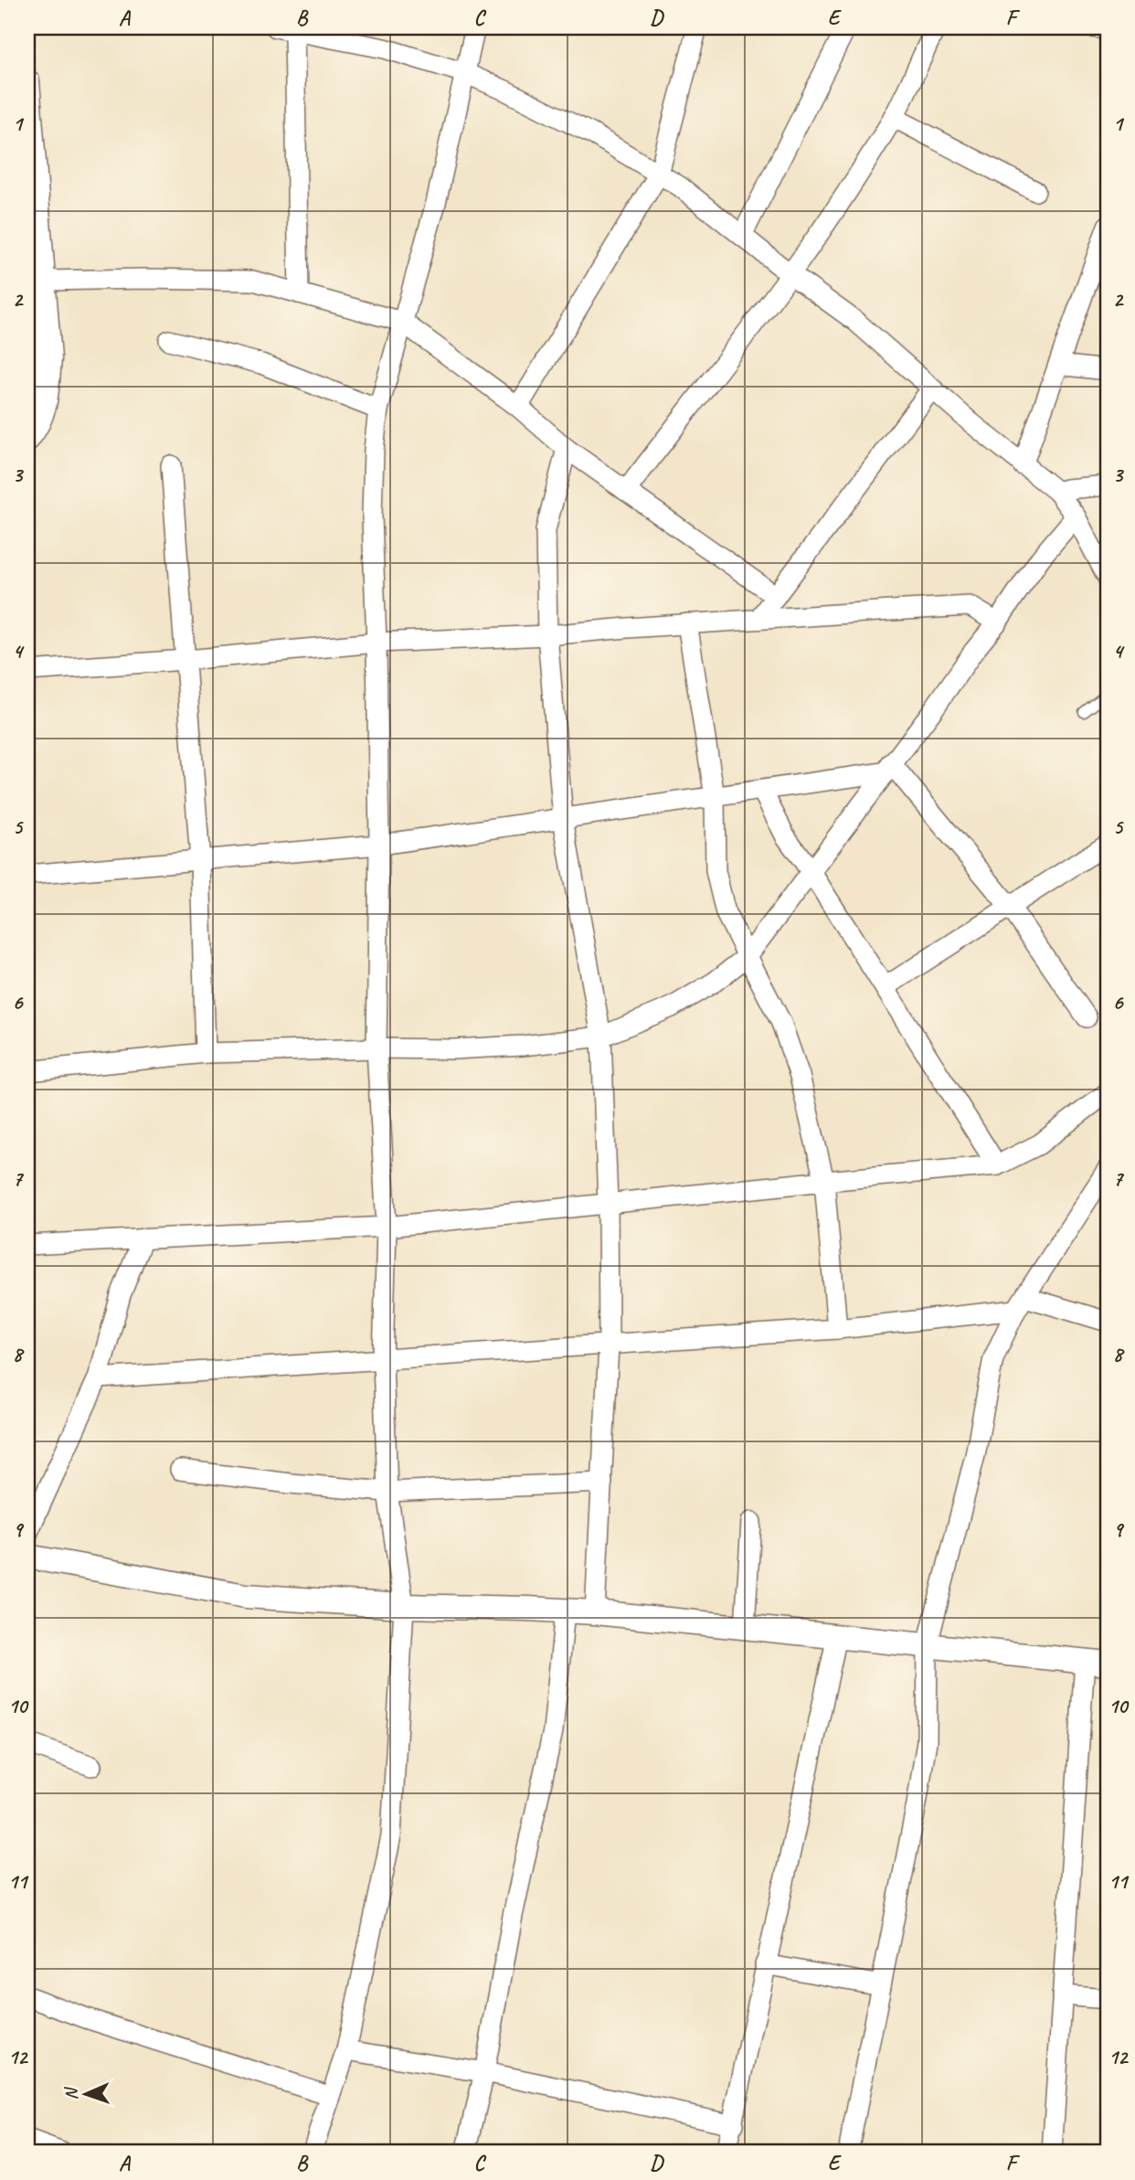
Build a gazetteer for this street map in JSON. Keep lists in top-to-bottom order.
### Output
{
  "north": "left",
  "grid": {
    "columns": [
      "A",
      "B",
      "C",
      "D",
      "E",
      "F"
    ],
    "rows": [
      "1",
      "2",
      "3",
      "4",
      "5",
      "6",
      "7",
      "8",
      "9",
      "10",
      "11",
      "12"
    ]
  }
}
